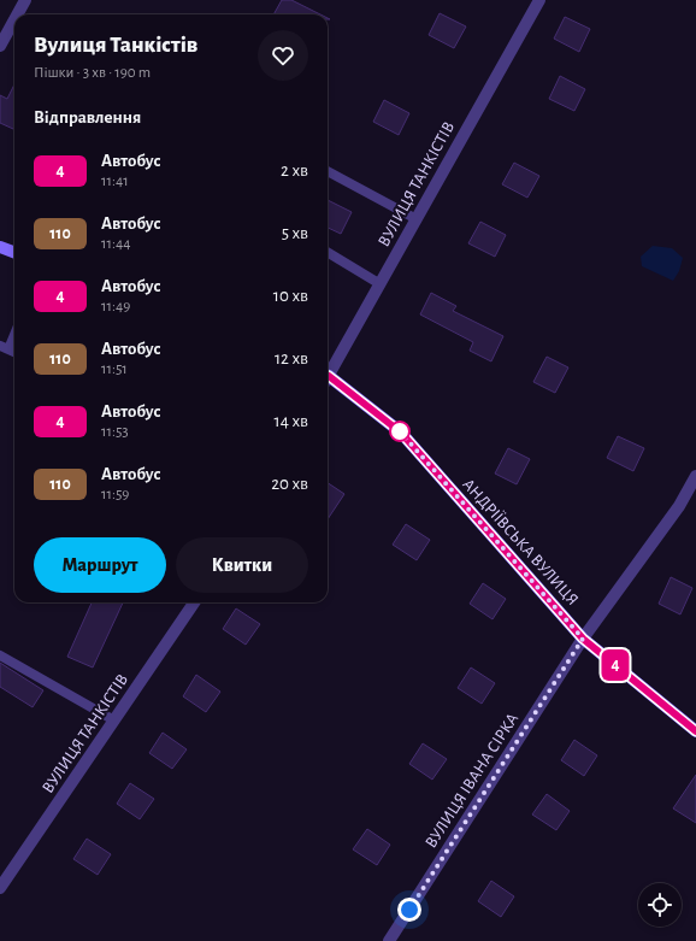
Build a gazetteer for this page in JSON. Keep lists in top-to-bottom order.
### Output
{
  "streets": {
    "street": ["ВУЛИЦЯ ТАНКІСТІВ", "АНДРІЇВСЬКА ВУЛИЦЯ", "ВУЛИЦЯ ІВАНА СІРКА"]
  },
  "crossings": [
    ["АНДРІЇВСЬКА ВУЛИЦЯ", "ВУЛИЦЯ ІВАНА СІРКА"]
  ],
  "lines": ["bus line 4"],
  "page": {
    "on_map": "4",
    "heading": [
      ["Вулиця Танкістів", "Пішки · 3 хв · 190 m"],
      "Відправлення"
    ],
    "list": [
      {
        "mark": "4",
        "name": "Автобус",
        "note": "11:41",
        "value": "2 хв"
      },
      {
        "mark": "110",
        "name": "Автобус",
        "note": "11:44",
        "value": "5 хв"
      },
      {
        "mark": "4",
        "name": "Автобус",
        "note": "11:49",
        "value": "10 хв"
      },
      {
        "mark": "110",
        "name": "Автобус",
        "note": "11:51",
        "value": "12 хв"
      },
      {
        "mark": "4",
        "name": "Автобус",
        "note": "11:53",
        "value": "14 хв"
      },
      {
        "mark": "110",
        "name": "Автобус",
        "note": "11:59",
        "value": "20 хв"
      }
    ],
    "buttons": ["Маршрут", "Квитки"]
  }
}
